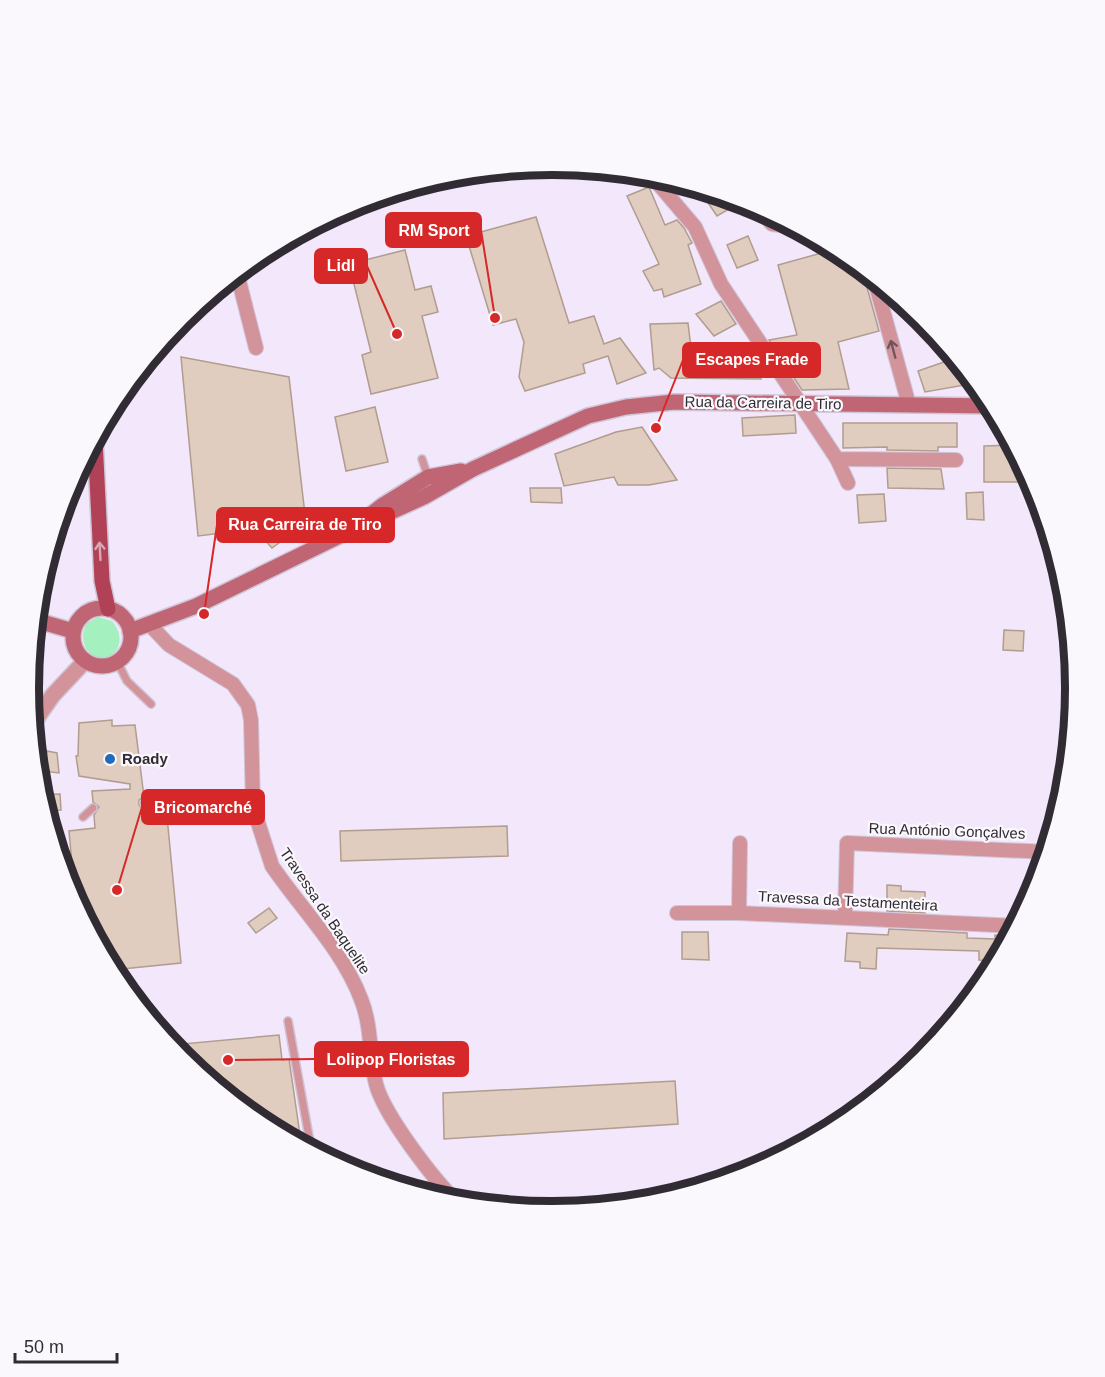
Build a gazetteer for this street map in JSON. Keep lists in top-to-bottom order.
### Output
{
  "streets": {
    "main road": ["Rua da Carreira de Tiro"],
    "street": ["Rua António Gonçalves", "Travessa da Testamenteira", "Travessa da Baquelite"]
  },
  "crossings": [
    ["Rua da Carreira de Tiro", "Travessa da Baquelite"],
    ["Rua António Gonçalves", "Travessa da Testamenteira"]
  ],
  "places": [
    "RM Sport",
    "Lidl",
    "Escapes Frade",
    "Rua Carreira de Tiro",
    "Roady",
    "Bricomarché",
    "Lolipop Floristas"
  ],
  "scale_bar": "50 m"
}
